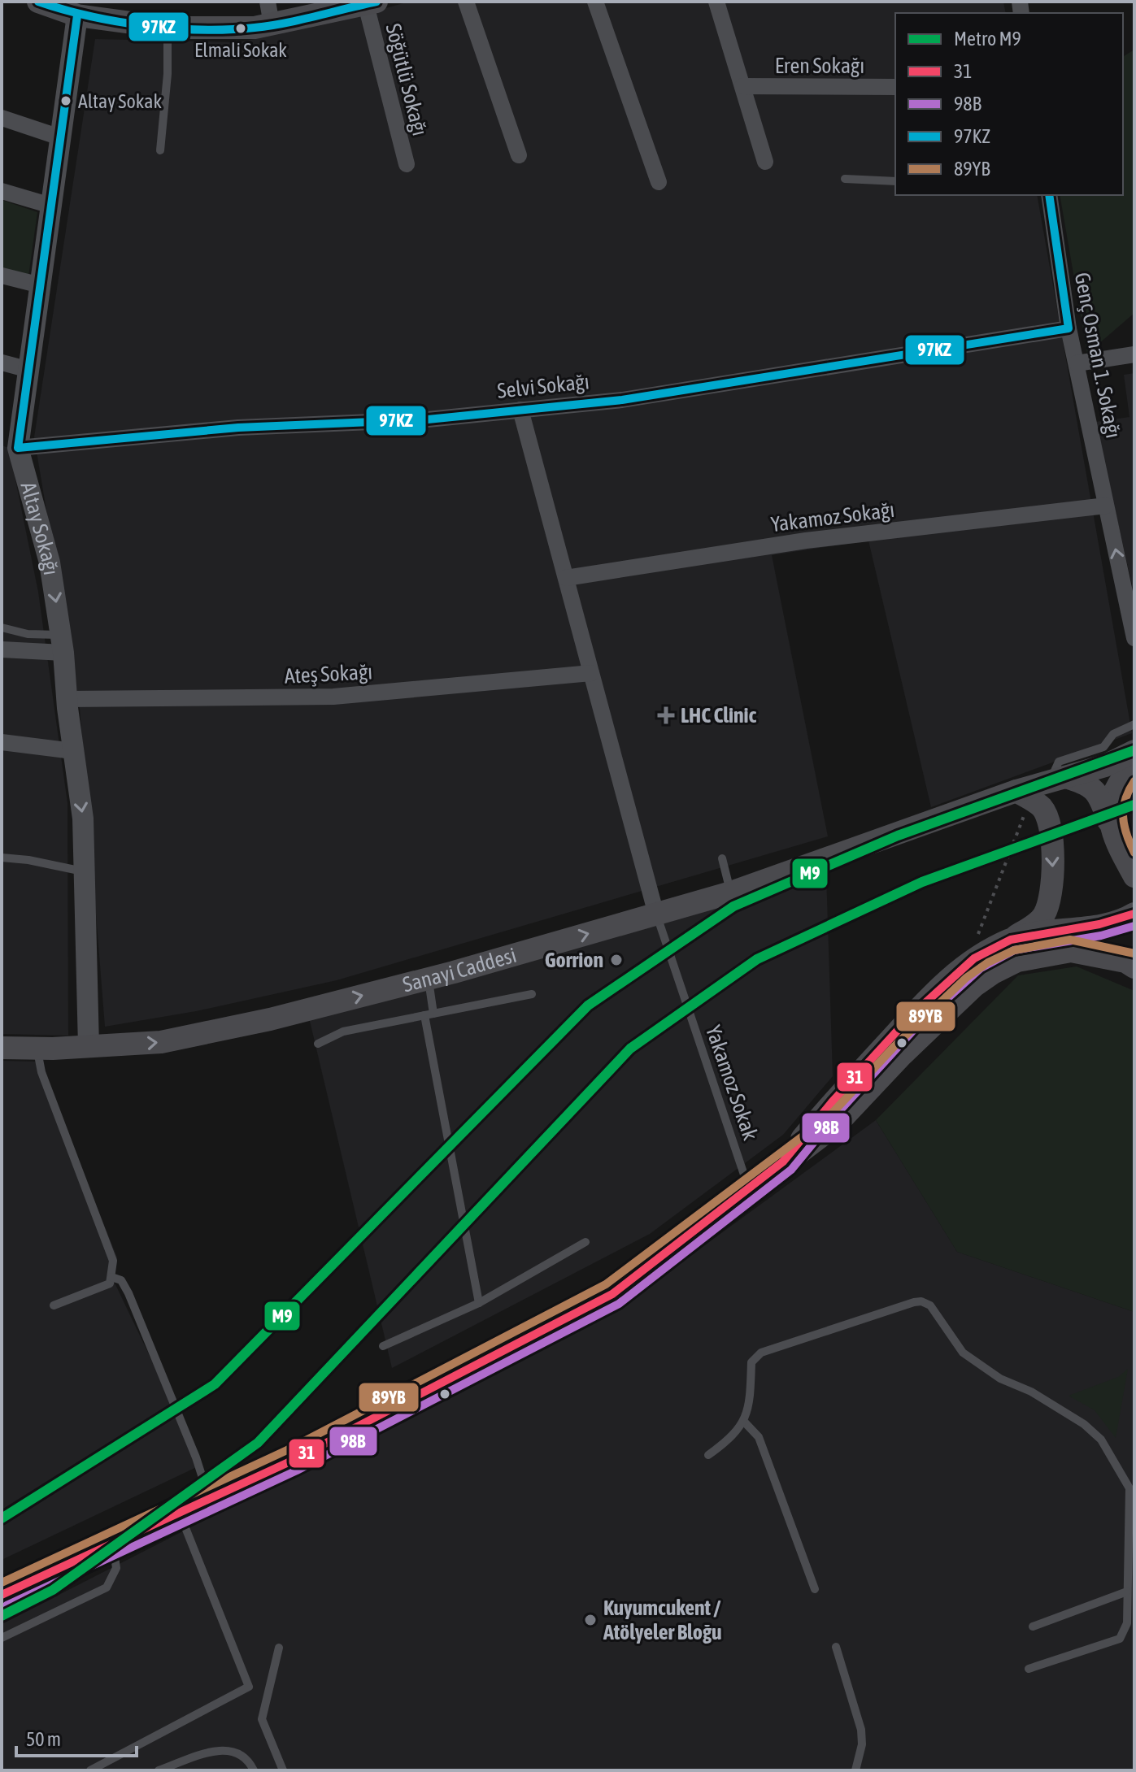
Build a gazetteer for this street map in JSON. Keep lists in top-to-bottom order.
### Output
{
  "streets": {
    "main road": ["Sanayi Caddesi"],
    "street": [
      "Eren Sokağı",
      "Söğütlü Sokağı",
      "Genç Osman 1. Sokağı",
      "Selvi Sokağı",
      "Yakamoz Sokağı",
      "Altay Sokağı",
      "Ateş Sokağı"
    ],
    "lane": ["Yakamoz Sokak"]
  },
  "crossings": [
    ["Genç Osman 1. Sokağı", "Selvi Sokağı"],
    ["Genç Osman 1. Sokağı", "Yakamoz Sokağı"],
    ["Selvi Sokağı", "Altay Sokağı"],
    ["Altay Sokağı", "Ateş Sokağı"],
    ["Altay Sokağı", "Sanayi Caddesi"],
    ["Sanayi Caddesi", "Yakamoz Sokak"]
  ],
  "one_way": ["Sanayi Caddesi"],
  "places": {
    "other": [
      "Elmali Sokak",
      "Altay Sokak",
      "Gorrion",
      "Kuyumcukent / Atölyeler Bloğu"
    ],
    "health": ["LHC Clinic"]
  },
  "lines": [
    "transit line 97KZ",
    "metro line M9",
    "transit line 89YB",
    "transit line 31",
    "transit line 98B"
  ],
  "legend": [
    "Metro M9",
    "31",
    "98B",
    "97KZ",
    "89YB"
  ],
  "scale_bar": "50 m"
}
